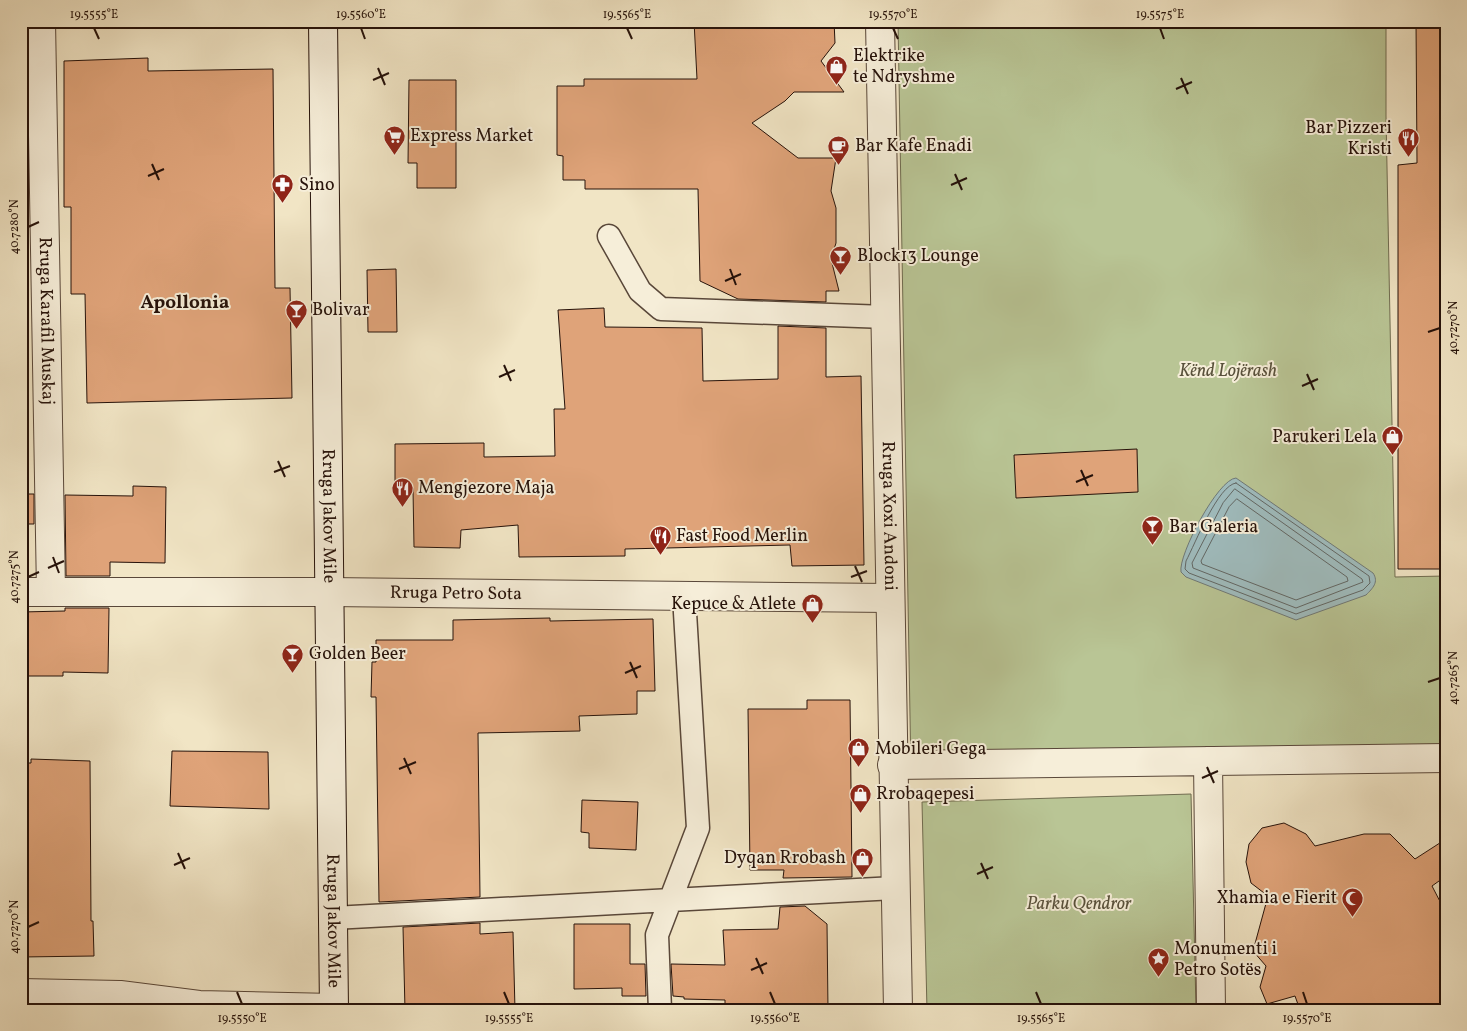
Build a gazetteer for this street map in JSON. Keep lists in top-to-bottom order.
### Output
{
  "streets": {
    "street": [
      "Rruga Karafil Muskaj",
      "Rruga Jakov Mile",
      "Rruga Xoxi Andoni",
      "Rruga Petro Sota"
    ]
  },
  "crossings": [
    ["Rruga Karafil Muskaj", "Rruga Petro Sota"],
    ["Rruga Jakov Mile", "Rruga Petro Sota"],
    ["Rruga Xoxi Andoni", "Rruga Petro Sota"]
  ],
  "districts": ["Apollonia"],
  "parks": ["Kënd Lojërash", "Parku Qendror"],
  "places": {
    "shop": [
      "Elektrike te Ndryshme",
      "Parukeri Lela",
      "Kepuce & Atlete",
      "Mobileri Gega",
      "Rrobaqepesi",
      "Dyqan Rrobash"
    ],
    "supermarket": ["Express Market"],
    "restaurant": ["Bar Pizzeri Kristi", "Mengjezore Maja", "Fast Food Merlin"],
    "cafe": ["Bar Kafe Enadi"],
    "pharmacy": ["Sino"],
    "bar": [
      "Block13 Lounge",
      "Bolivar",
      "Bar Galeria",
      "Golden Beer"
    ],
    "mosque": ["Xhamia e Fierit"],
    "place": ["Monumenti i Petro Sotës"]
  },
  "coordinates": [
    "19.5555°E",
    "19.5560°E",
    "19.5565°E",
    "19.5570°E",
    "19.5575°E",
    "40.7280°N",
    "40.7270°N",
    "40.7275°N",
    "40.7265°N",
    "19.5550°E"
  ]
}
